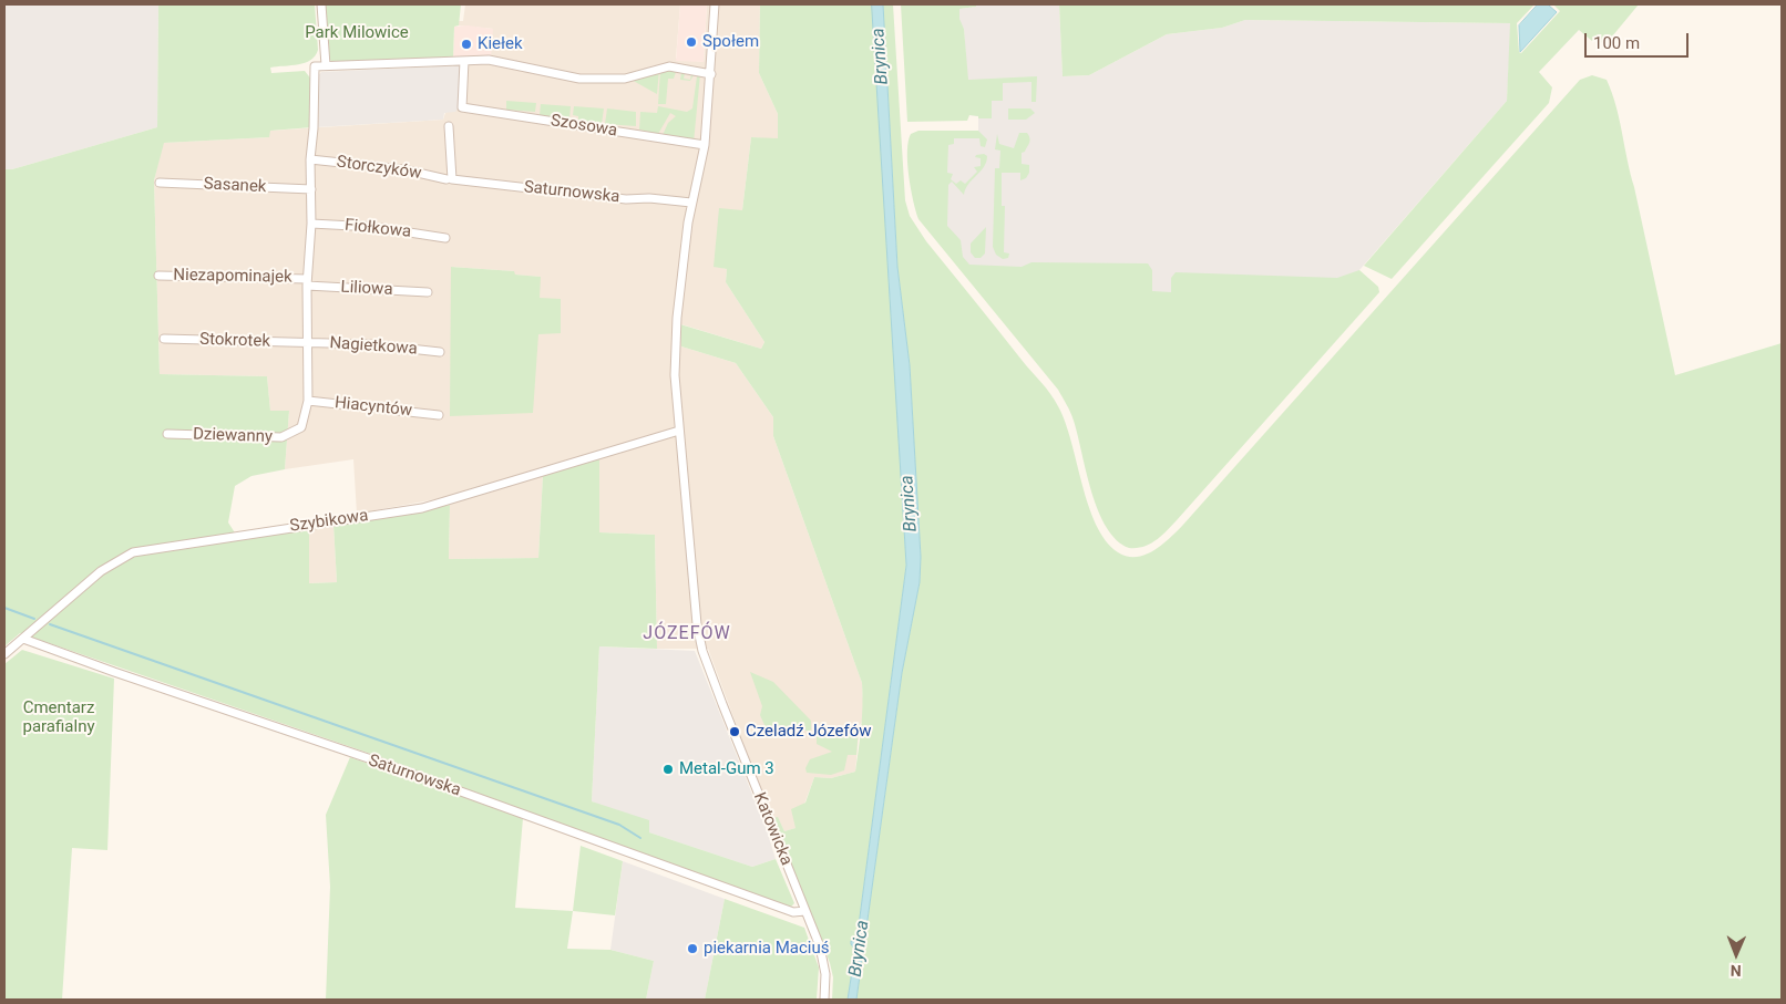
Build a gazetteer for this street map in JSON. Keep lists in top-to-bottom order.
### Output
{
  "streets": {
    "street": [
      "Szosowa",
      "Storczyków",
      "Sasanek",
      "Saturnowska",
      "Fiołkowa",
      "Niezapominajek",
      "Liliowa",
      "Stokrotek",
      "Nagietkowa",
      "Hiacyntów",
      "Dziewanny",
      "Szybikowa",
      "Katowicka"
    ]
  },
  "crossings": [
    ["Storczyków", "Saturnowska"],
    ["Storczyków", "Dziewanny"],
    ["Sasanek", "Dziewanny"],
    ["Saturnowska", "Szybikowa"],
    ["Saturnowska", "Katowicka"],
    ["Fiołkowa", "Dziewanny"],
    ["Niezapominajek", "Liliowa"],
    ["Niezapominajek", "Dziewanny"],
    ["Liliowa", "Dziewanny"],
    ["Stokrotek", "Nagietkowa"],
    ["Stokrotek", "Dziewanny"],
    ["Nagietkowa", "Dziewanny"],
    ["Hiacyntów", "Dziewanny"],
    ["Szybikowa", "Katowicka"]
  ],
  "districts": ["JÓZEFÓW"],
  "water": ["Brynica"],
  "parks": ["Park Milowice", "Cmentarz parafialny"],
  "places": [
    "Społem",
    "Kiełek",
    "Czeladź Józefów",
    "Metal-Gum 3",
    "piekarnia Maciuś"
  ],
  "scale_bar": "100 m",
  "north": "bottom"
}
